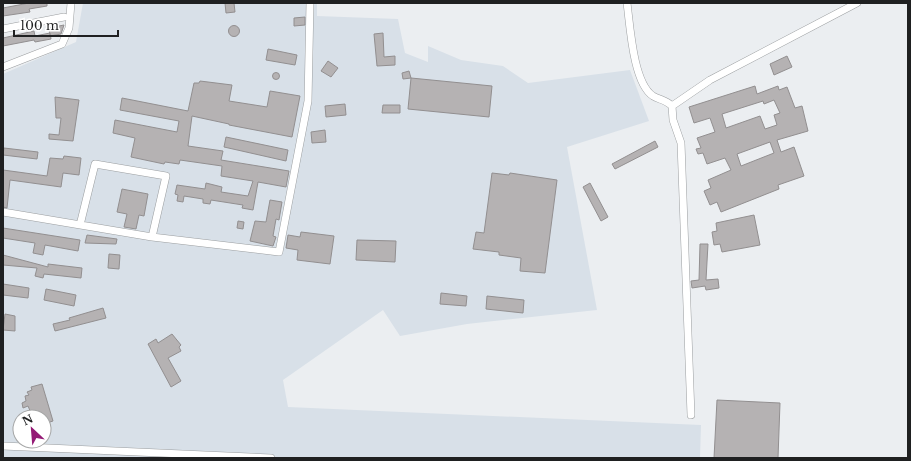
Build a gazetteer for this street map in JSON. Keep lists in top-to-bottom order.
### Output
{
  "scale_bar": "100 m",
  "north": "top left"
}
